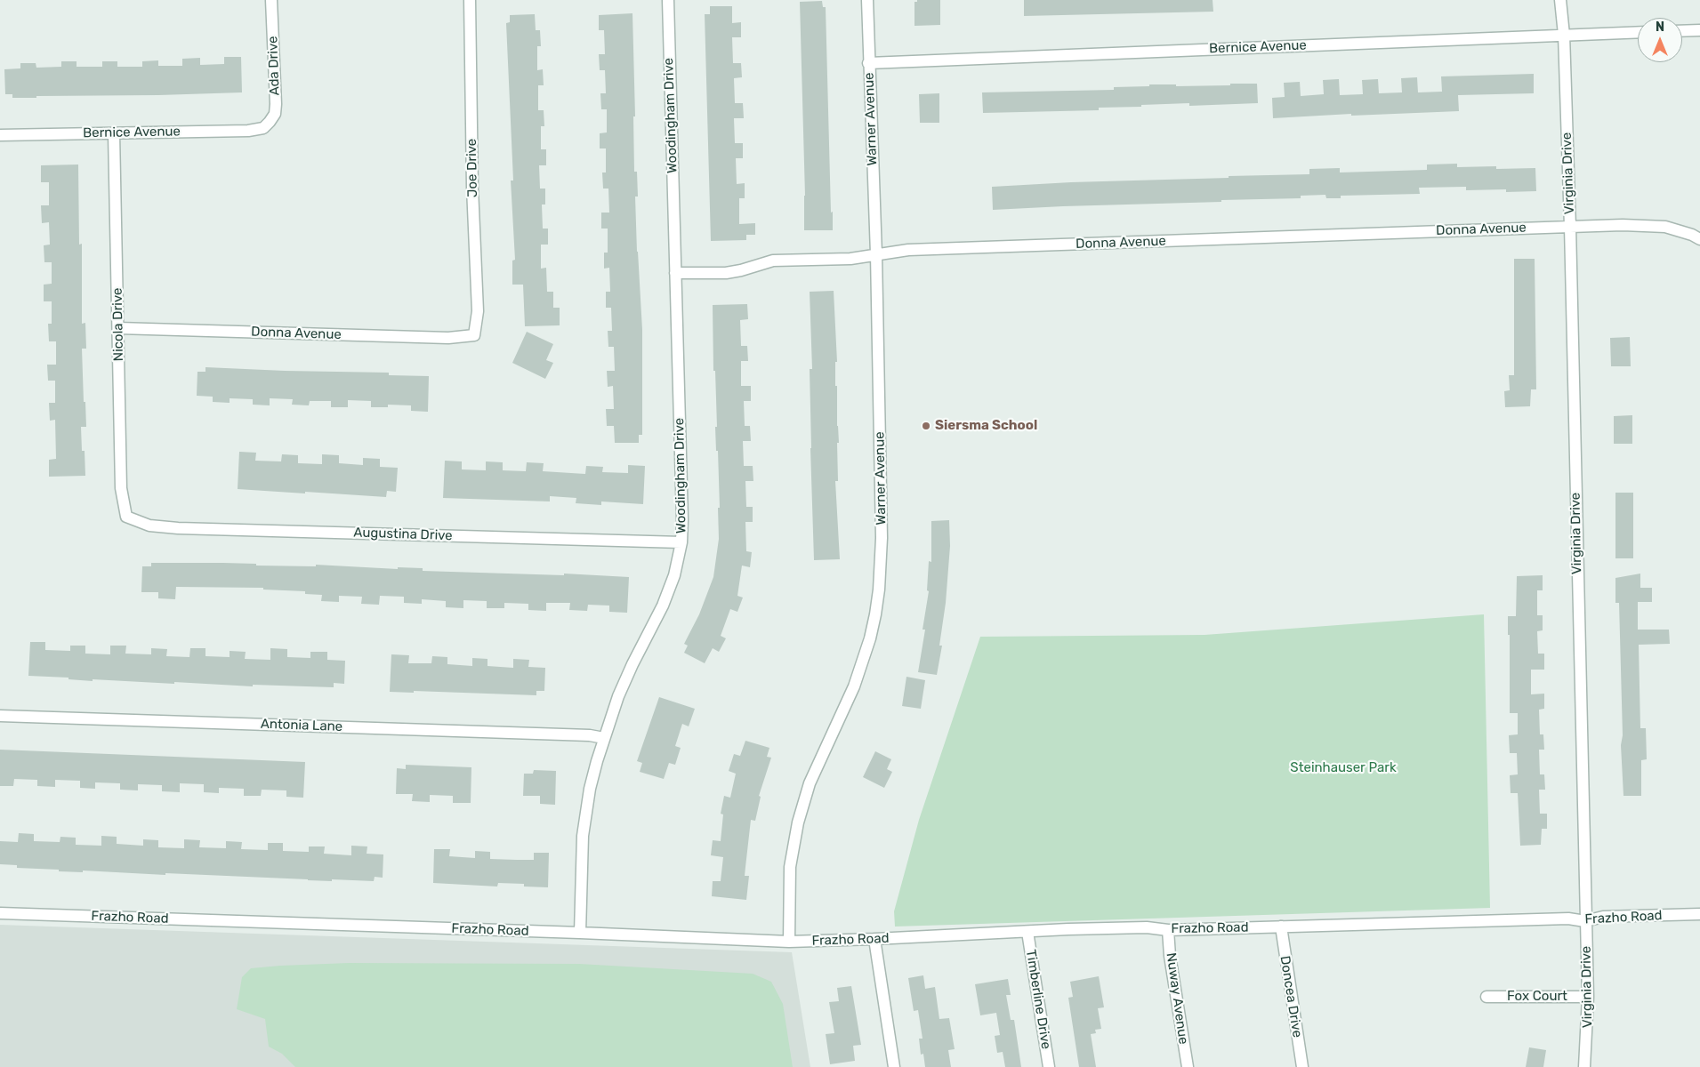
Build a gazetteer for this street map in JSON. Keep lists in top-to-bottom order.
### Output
{
  "streets": {
    "street": [
      "Bernice Avenue",
      "Ada Drive",
      "Woodingham Drive",
      "Warner Avenue",
      "Joe Drive",
      "Virginia Drive",
      "Donna Avenue",
      "Nicola Drive",
      "Augustina Drive",
      "Antonia Lane",
      "Frazho Road",
      "Doncea Drive",
      "Fox Court",
      "Nuway Avenue",
      "Timberline Drive"
    ]
  },
  "crossings": [
    ["Bernice Avenue", "Ada Drive"],
    ["Bernice Avenue", "Warner Avenue"],
    ["Bernice Avenue", "Virginia Drive"],
    ["Bernice Avenue", "Nicola Drive"],
    ["Woodingham Drive", "Donna Avenue"],
    ["Woodingham Drive", "Augustina Drive"],
    ["Woodingham Drive", "Antonia Lane"],
    ["Woodingham Drive", "Frazho Road"],
    ["Warner Avenue", "Donna Avenue"],
    ["Warner Avenue", "Frazho Road"],
    ["Joe Drive", "Donna Avenue"],
    ["Virginia Drive", "Donna Avenue"],
    ["Virginia Drive", "Frazho Road"],
    ["Virginia Drive", "Fox Court"],
    ["Donna Avenue", "Nicola Drive"],
    ["Nicola Drive", "Augustina Drive"],
    ["Frazho Road", "Doncea Drive"],
    ["Frazho Road", "Nuway Avenue"],
    ["Frazho Road", "Timberline Drive"]
  ],
  "parks": ["Steinhauser Park"],
  "places": ["Siersma School"],
  "north": "top"
}
